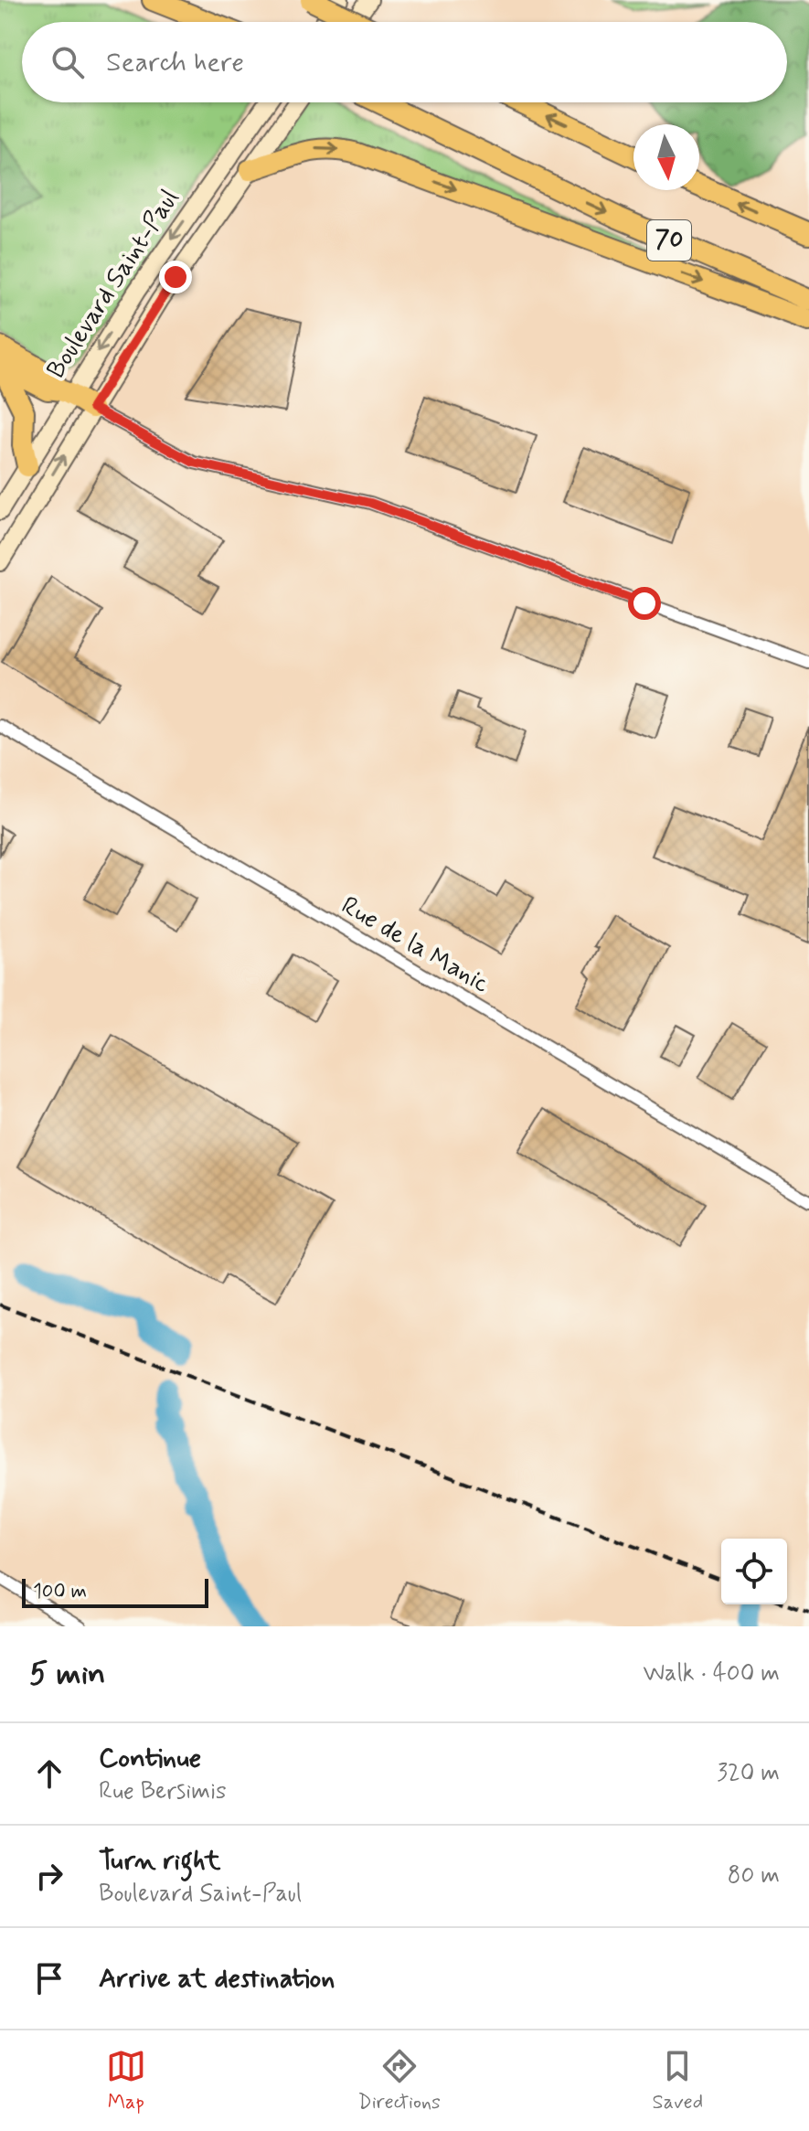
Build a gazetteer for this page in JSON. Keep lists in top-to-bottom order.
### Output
{
  "streets": {
    "highway": ["70"],
    "main road": ["Boulevard Saint-Paul"],
    "street": ["Rue de la Manic"]
  },
  "scale_bar": "100 m",
  "north": "bottom",
  "page": {
    "search": "Search here",
    "scale": "100 m",
    "heading": ["5 min", "Walk · 400 m"],
    "list": [
      ["Continue", "Rue Bersimis", "320 m"],
      ["Turn right", "Boulevard Saint-Paul", "80 m"],
      "Arrive at destination"
    ],
    "nav": ["Map", "Directions", "Saved"]
  }
}
